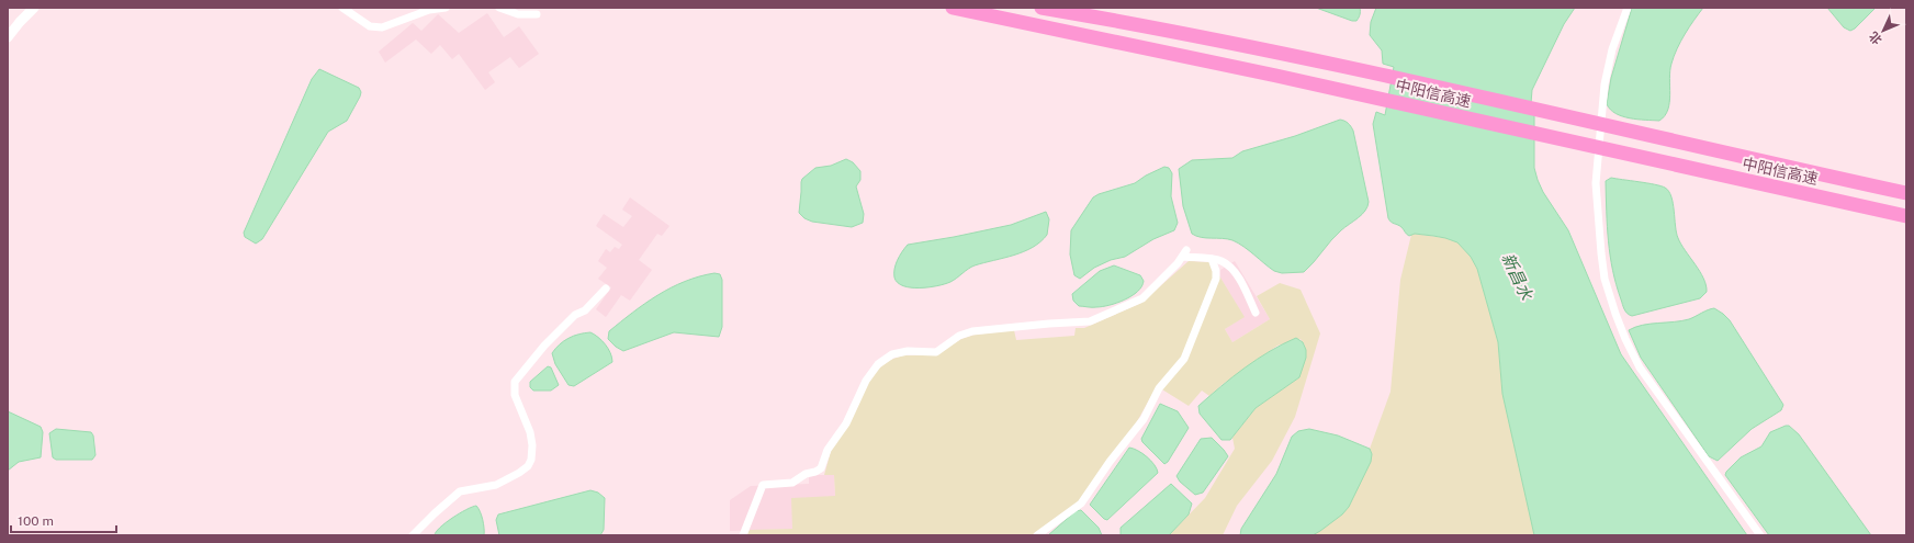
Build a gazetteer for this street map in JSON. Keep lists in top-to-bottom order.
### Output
{
  "streets": {
    "highway": ["中阳信高速"]
  },
  "water": ["新昌水"],
  "scale_bar": "100 m",
  "north": "bottom left"
}
